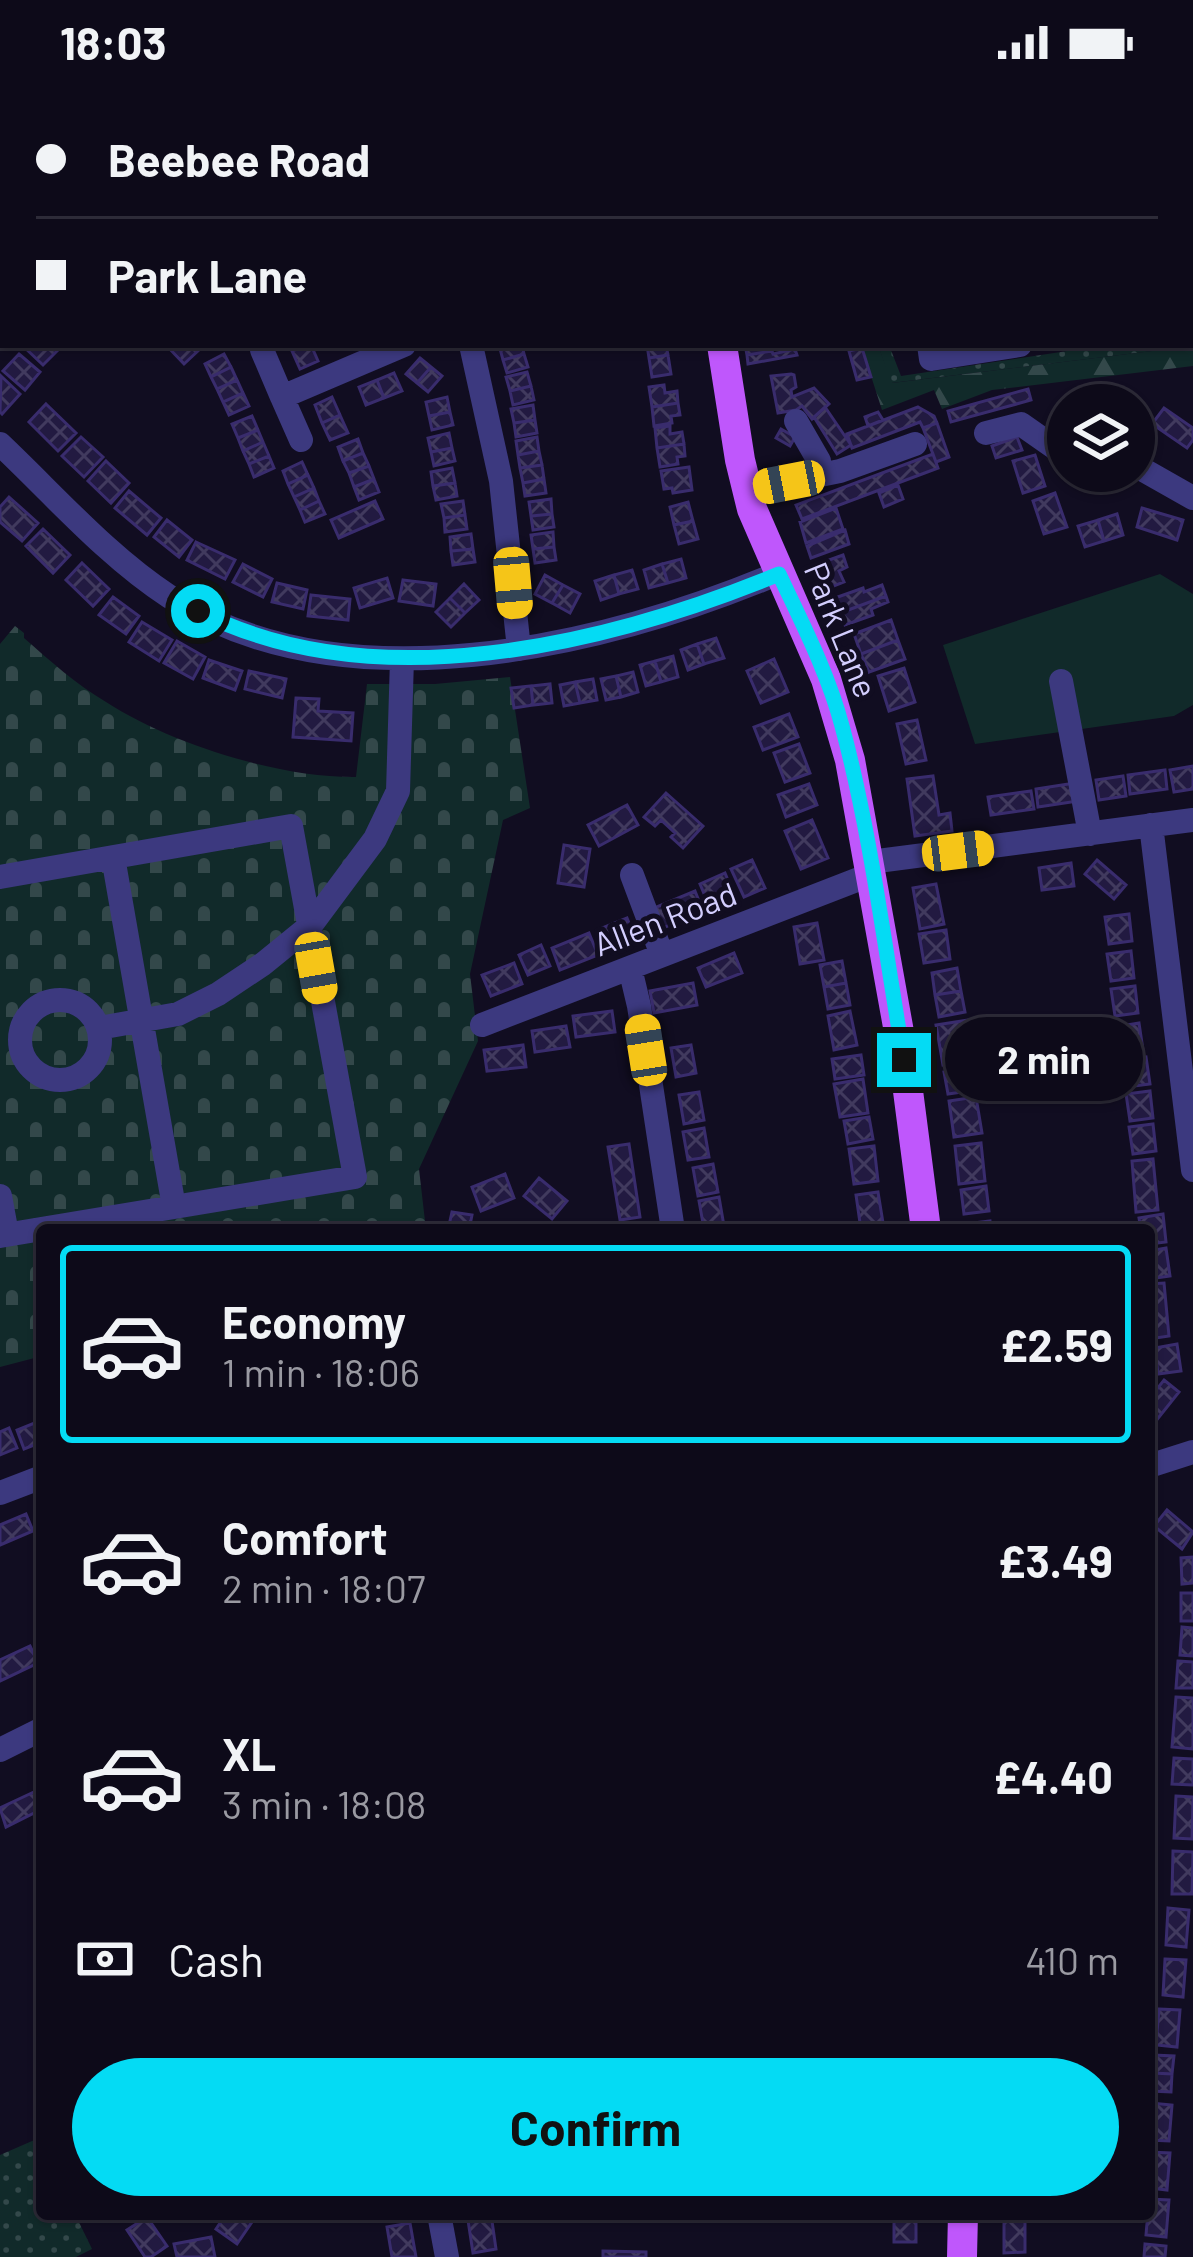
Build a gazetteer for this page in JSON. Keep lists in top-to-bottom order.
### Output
{
  "streets": {
    "main road": ["Park Lane"],
    "street": ["Allen Road"]
  },
  "crossings": [
    ["Park Lane", "Allen Road"]
  ],
  "page": {
    "status": "18:03",
    "banner": ["Beebee Road", "Park Lane"],
    "bubble": "2 min",
    "list": [
      {
        "name": "Economy",
        "note": "1 min · 18:06",
        "value": "£2.59"
      },
      {
        "name": "Comfort",
        "note": "2 min · 18:07",
        "value": "£3.49"
      },
      {
        "name": "XL",
        "note": "3 min · 18:08",
        "value": "£4.40"
      }
    ],
    "pay": ["Cash", "410 m"],
    "buttons": "Confirm"
  }
}
